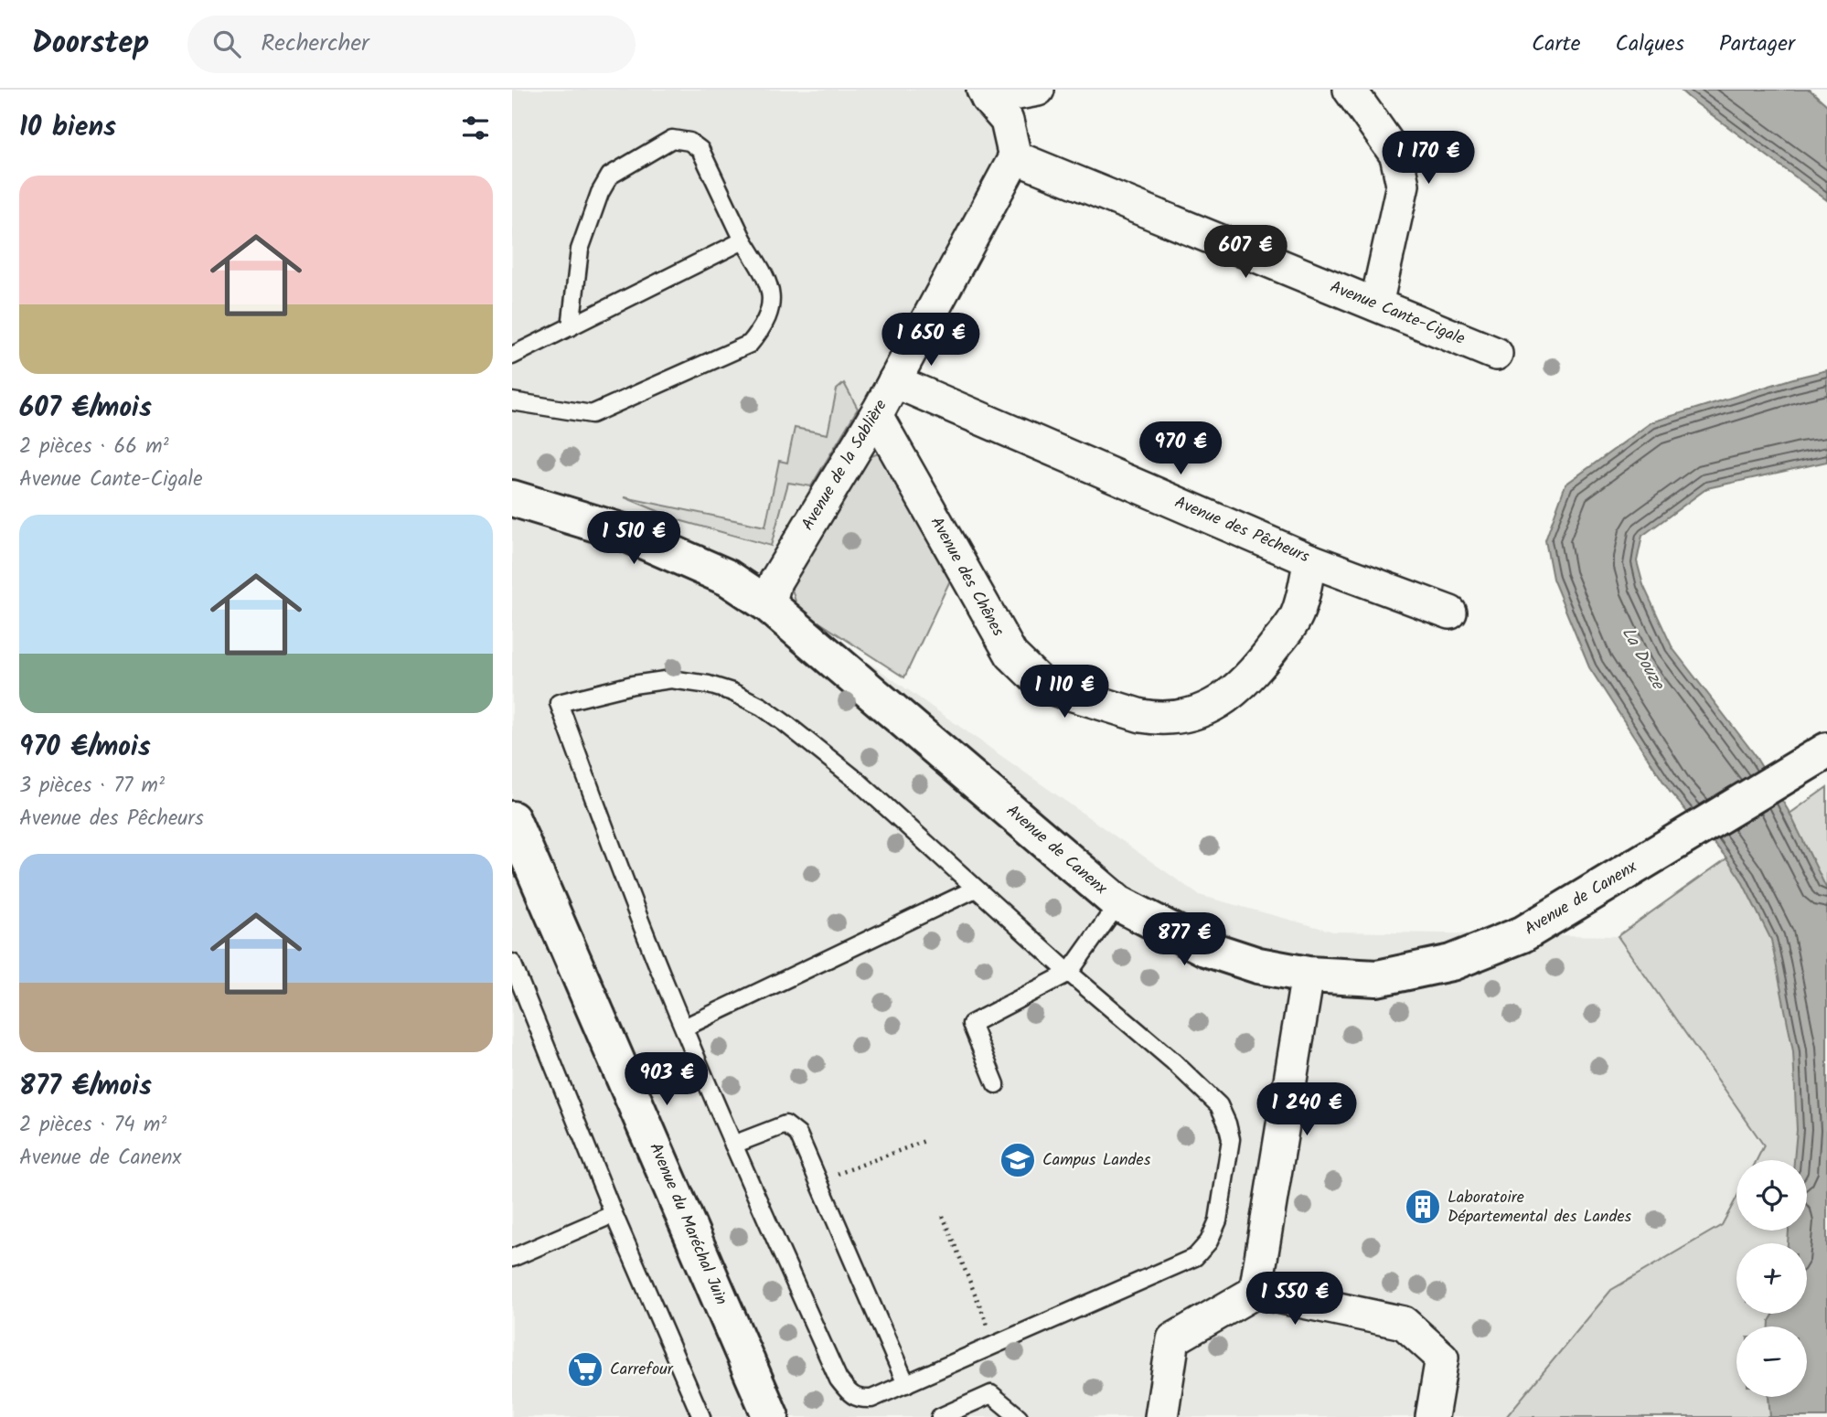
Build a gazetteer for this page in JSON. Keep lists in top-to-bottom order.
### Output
{
  "streets": {
    "main road": ["Avenue de Canenx", "Avenue du Maréchal Juin"],
    "street": [
      "Avenue Cante-Cigale",
      "Avenue de la Sablière",
      "Avenue des Pêcheurs",
      "Avenue des Chênes"
    ]
  },
  "crossings": [
    ["Avenue Cante-Cigale", "Avenue de la Sablière"],
    ["Avenue de la Sablière", "Avenue des Pêcheurs"],
    ["Avenue de la Sablière", "Avenue des Chênes"],
    ["Avenue de la Sablière", "Avenue de Canenx"],
    ["Avenue des Pêcheurs", "Avenue des Chênes"]
  ],
  "water": ["La Douze"],
  "places": {
    "school or university": ["Campus Landes"],
    "building": ["Laboratoire Départemental des Landes"],
    "supermarket": ["Carrefour"]
  },
  "page": {
    "header": "Doorstep",
    "search": "Rechercher",
    "nav": ["Carte", "Calques", "Partager"],
    "heading": "10 biens",
    "price": [
      "1 170 €",
      "607 €",
      "1 650 €",
      "970 €",
      "1 510 €",
      "1 110 €",
      "877 €",
      "903 €",
      "1 240 €",
      "1 550 €"
    ],
    "list": [
      {
        "name": "607 €/mois",
        "note": "2 pièces · 66 m² · Avenue Cante-Cigale"
      },
      {
        "name": "970 €/mois",
        "note": "3 pièces · 77 m² · Avenue des Pêcheurs"
      },
      {
        "name": "877 €/mois",
        "note": "2 pièces · 74 m² · Avenue de Canenx"
      }
    ],
    "map_buttons": ["+", "−"]
  }
}
